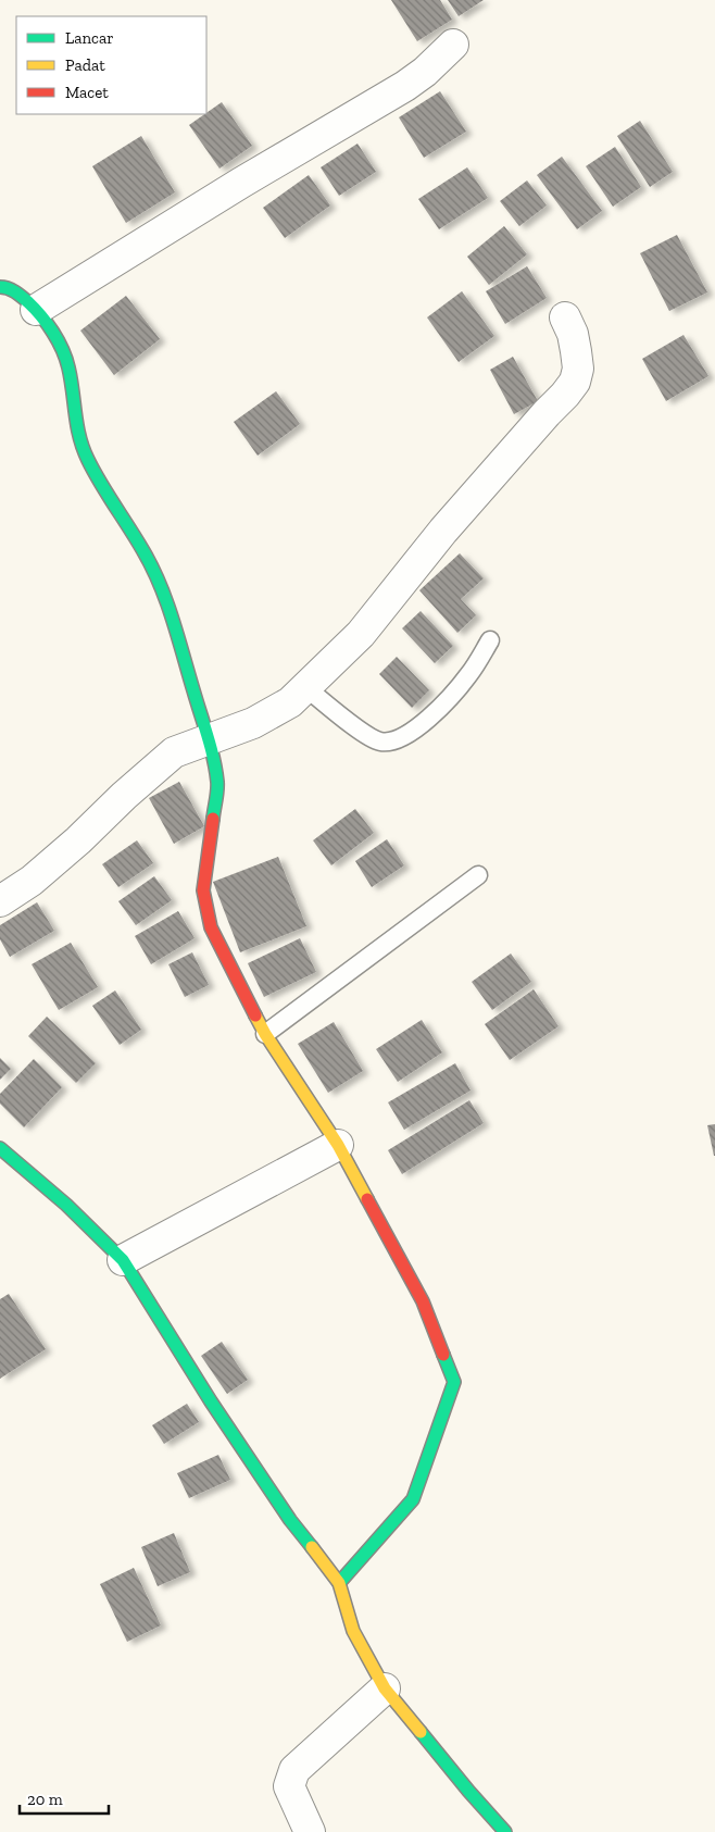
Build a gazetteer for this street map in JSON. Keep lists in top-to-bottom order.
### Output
{
  "legend": ["Lancar", "Padat", "Macet"],
  "scale_bar": "20 m"
}
